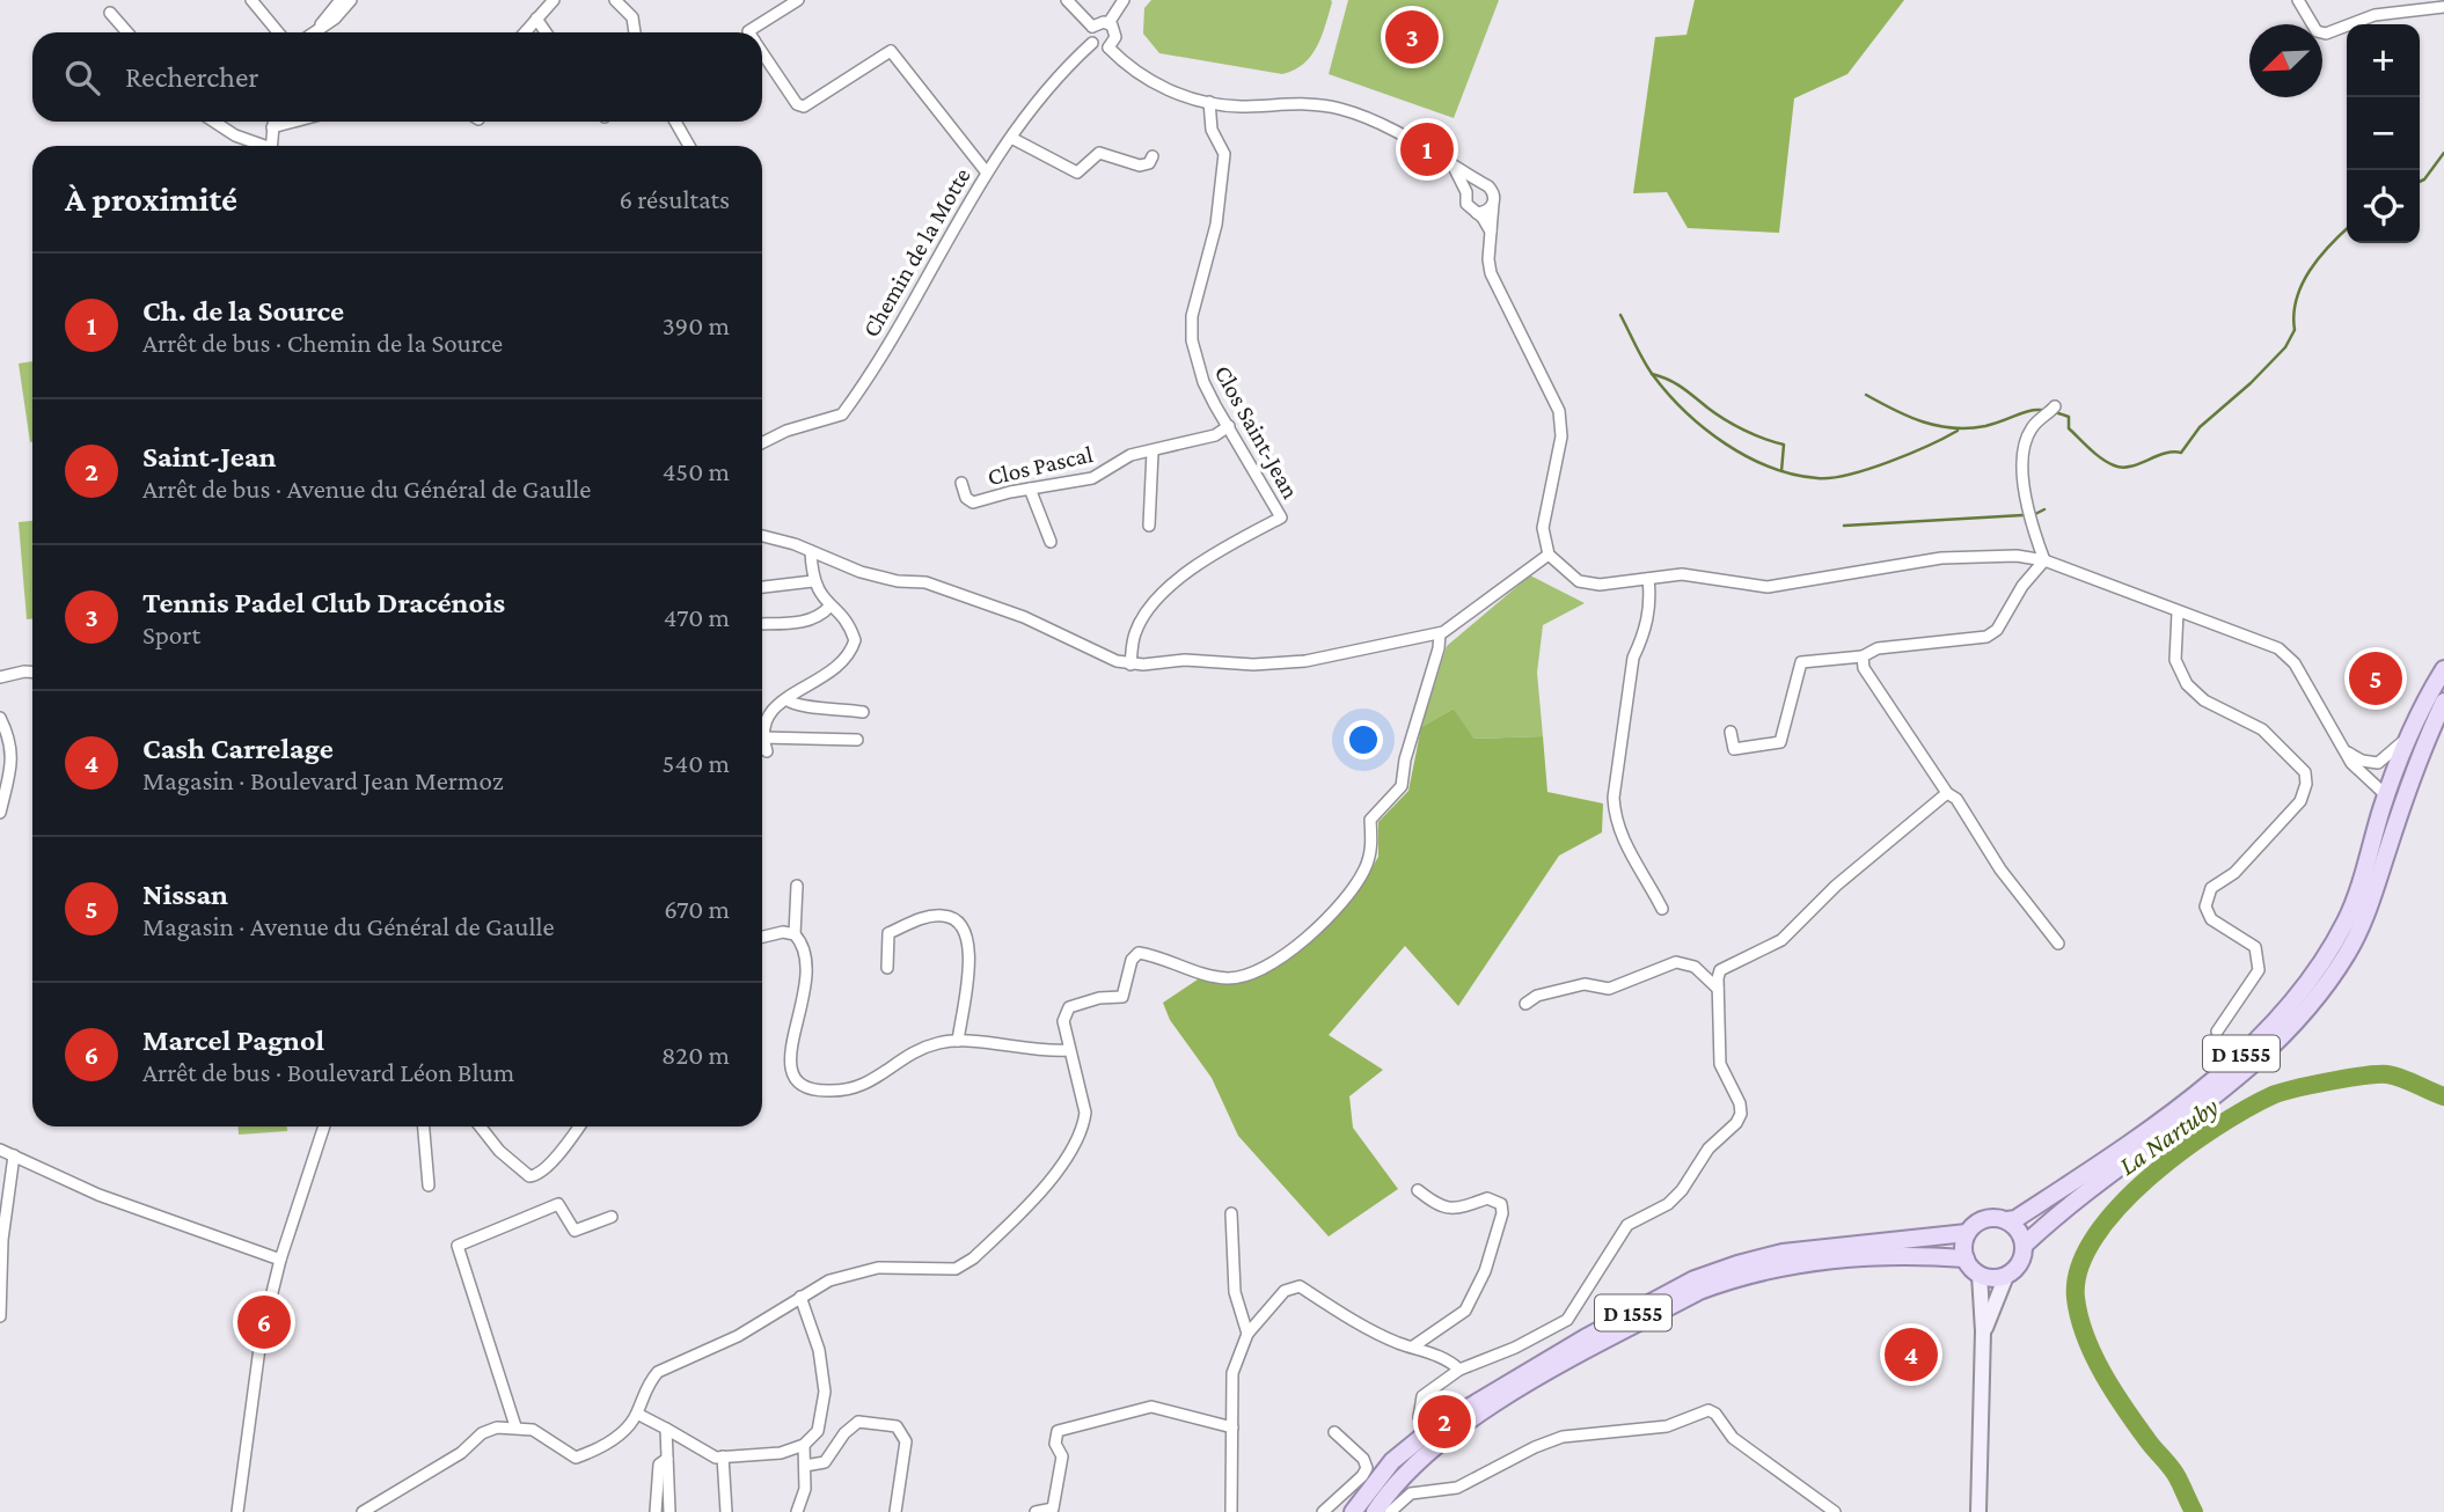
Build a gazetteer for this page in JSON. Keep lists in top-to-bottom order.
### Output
{
  "streets": {
    "main road": ["D 1555"],
    "street": ["Chemin de la Motte", "Clos Saint-Jean", "Clos Pascal"]
  },
  "crossings": [
    ["Clos Saint-Jean", "Clos Pascal"]
  ],
  "water": ["La Nartuby"],
  "north": "bottom left",
  "page": {
    "pins": [
      "3",
      "1",
      "5",
      "6",
      "4",
      "2"
    ],
    "map_buttons": ["+", "−"],
    "search": "Rechercher",
    "heading": ["À proximité", "6 résultats"],
    "list": [
      {
        "mark": "1",
        "name": "Ch. de la Source",
        "note": "Arrêt de bus · Chemin de la Source",
        "value": "390 m"
      },
      {
        "mark": "2",
        "name": "Saint-Jean",
        "note": "Arrêt de bus · Avenue du Général de Gaulle",
        "value": "450 m"
      },
      {
        "mark": "3",
        "name": "Tennis Padel Club Dracénois",
        "note": "Sport",
        "value": "470 m"
      },
      {
        "mark": "4",
        "name": "Cash Carrelage",
        "note": "Magasin · Boulevard Jean Mermoz",
        "value": "540 m"
      },
      {
        "mark": "5",
        "name": "Nissan",
        "note": "Magasin · Avenue du Général de Gaulle",
        "value": "670 m"
      },
      {
        "mark": "6",
        "name": "Marcel Pagnol",
        "note": "Arrêt de bus · Boulevard Léon Blum",
        "value": "820 m"
      }
    ]
  }
}
